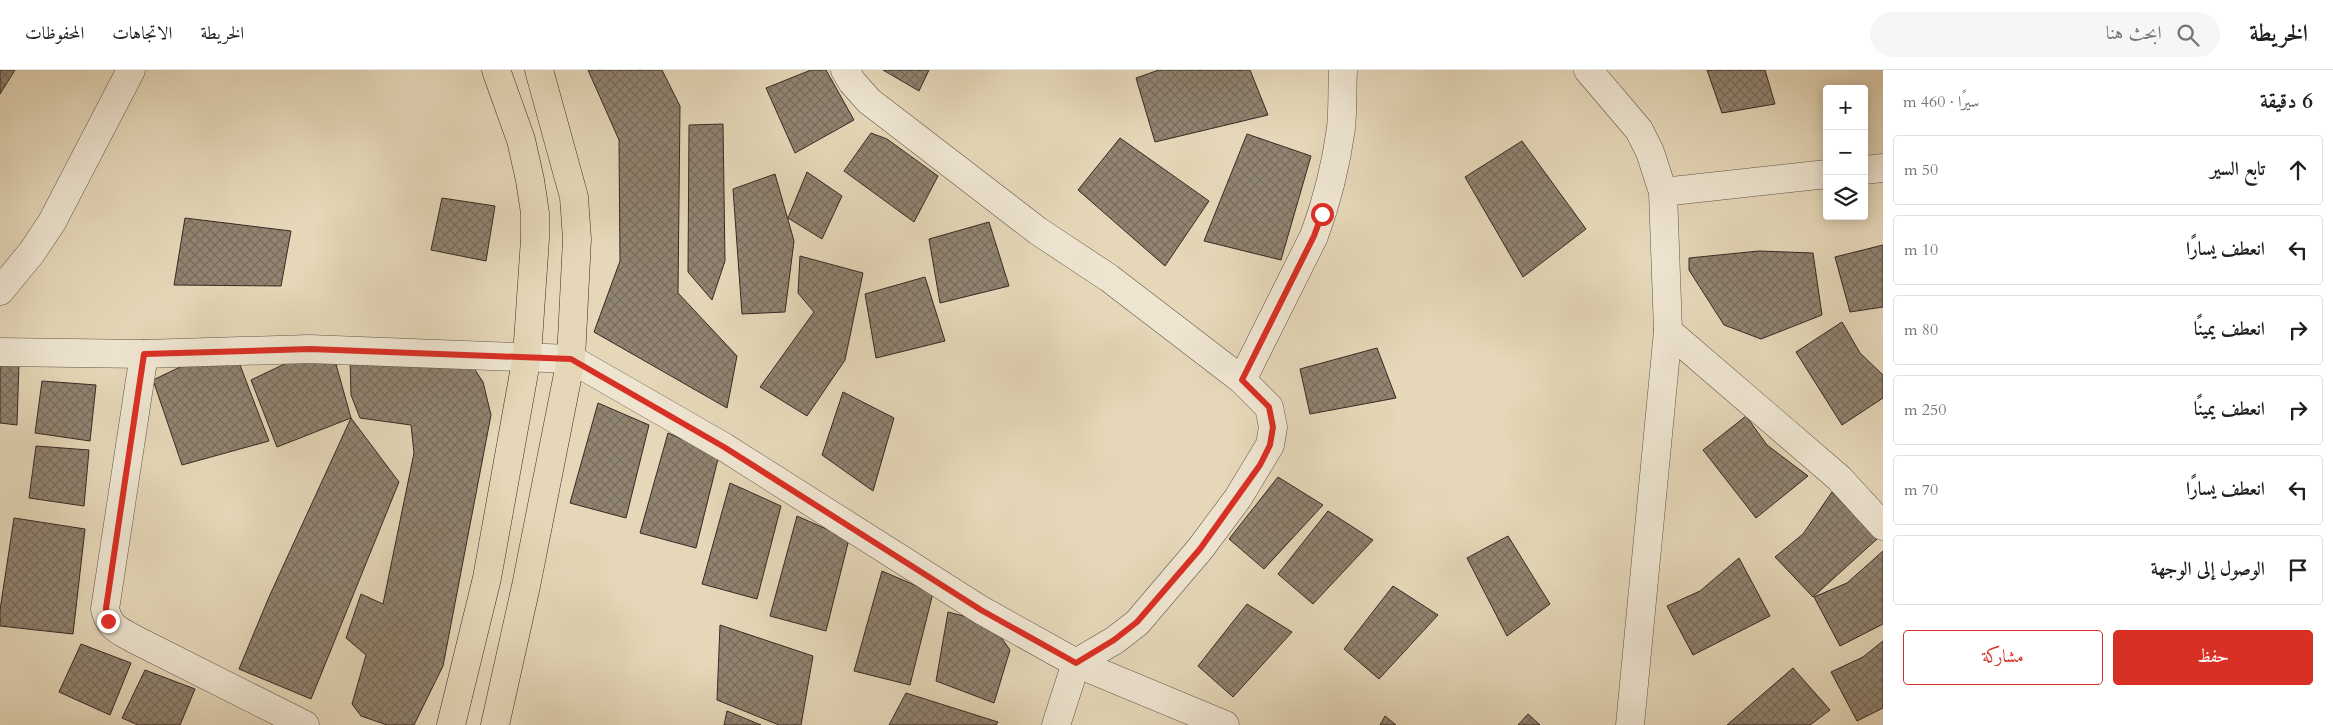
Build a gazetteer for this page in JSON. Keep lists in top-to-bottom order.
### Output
{
  "page": {
    "header": "الخريطة",
    "search": "ابحث هنا",
    "nav": ["الخريطة", "الاتجاهات", "المحفوظات"],
    "heading": ["6 دقيقة", "سيرًا · 460 m"],
    "map_buttons": ["+", "−"],
    "list": [
      ["تابع السير", "50 m"],
      ["انعطف يسارًا", "10 m"],
      ["انعطف يمينًا", "80 m"],
      ["انعطف يمينًا", "250 m"],
      ["انعطف يسارًا", "70 m"],
      "الوصول إلى الوجهة"
    ],
    "buttons": ["حفظ", "مشاركة"]
  }
}
